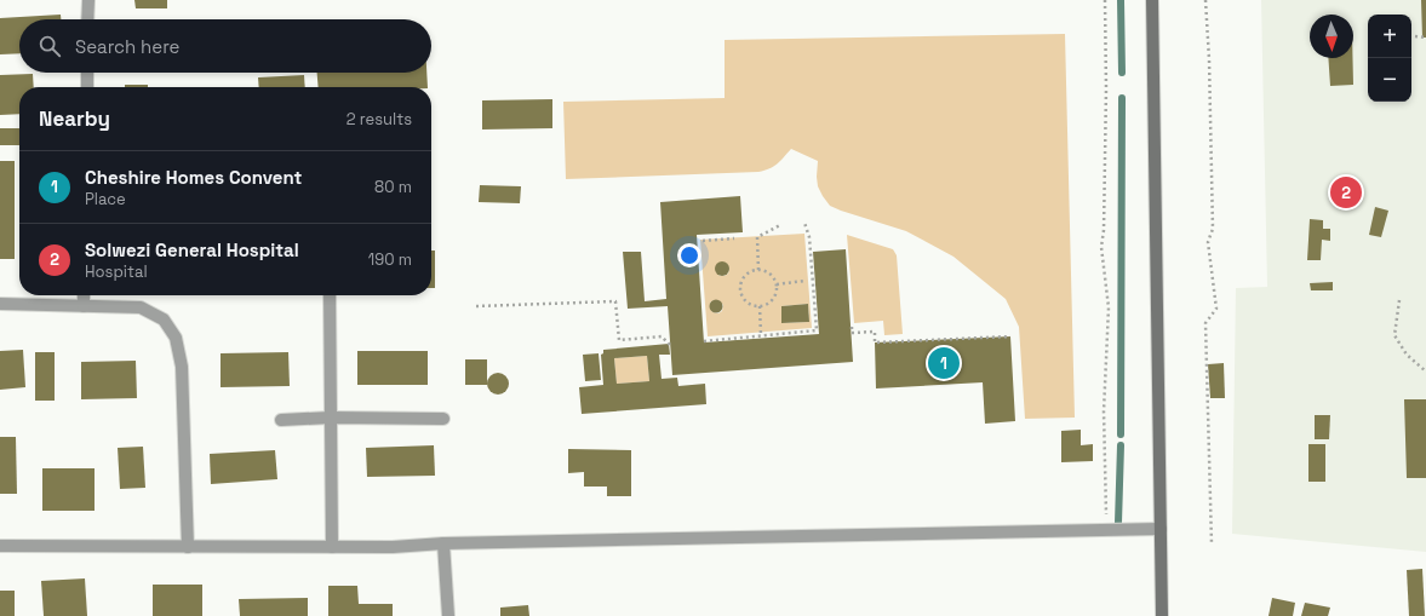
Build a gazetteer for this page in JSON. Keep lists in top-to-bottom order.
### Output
{
  "north": "bottom",
  "page": {
    "map_buttons": ["+", "−"],
    "search": "Search here",
    "heading": ["Nearby", "2 results"],
    "list": [
      {
        "mark": "1",
        "name": "Cheshire Homes Convent",
        "note": "Place",
        "value": "80 m"
      },
      {
        "mark": "2",
        "name": "Solwezi General Hospital",
        "note": "Hospital",
        "value": "190 m"
      }
    ],
    "pins": ["2", "1"]
  }
}
